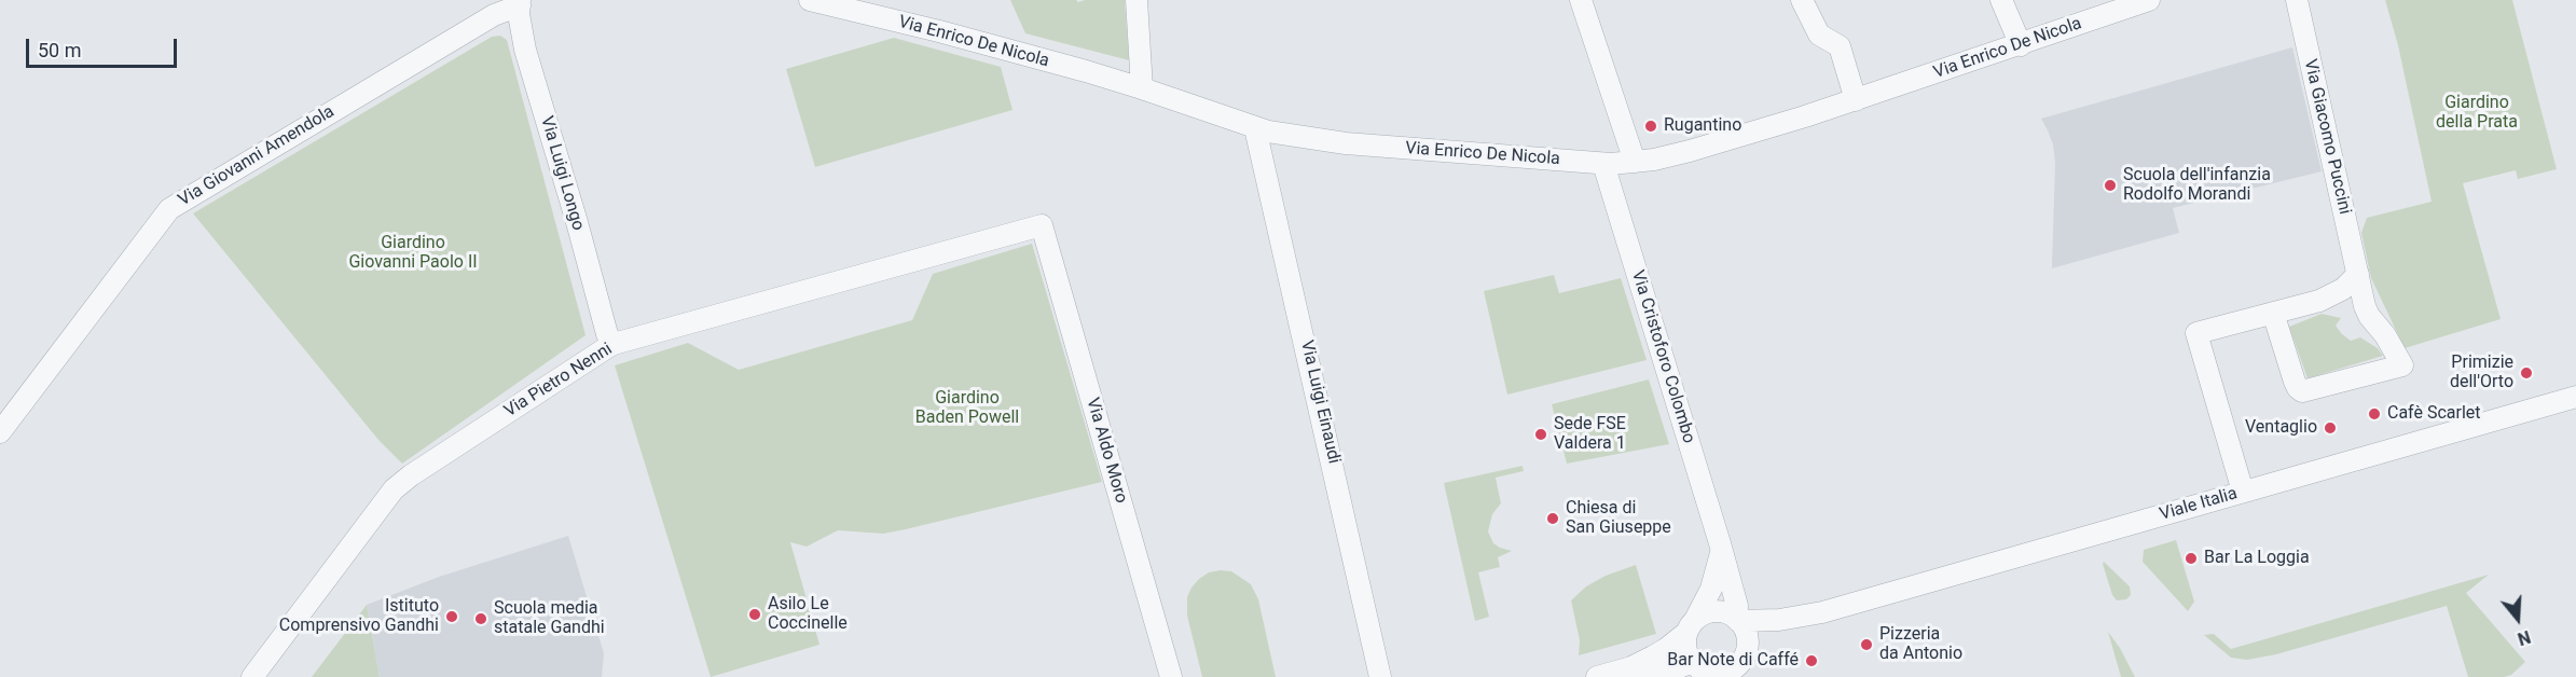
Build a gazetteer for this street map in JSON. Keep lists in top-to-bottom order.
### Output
{
  "streets": {
    "street": [
      "Via Enrico De Nicola",
      "Via Giacomo Puccini",
      "Via Giovanni Amendola",
      "Via Luigi Longo",
      "Via Cristoforo Colombo",
      "Via Pietro Nenni",
      "Via Luigi Einaudi",
      "Via Aldo Moro",
      "Viale Italia"
    ]
  },
  "crossings": [
    ["Via Enrico De Nicola", "Via Cristoforo Colombo"],
    ["Via Enrico De Nicola", "Via Luigi Einaudi"],
    ["Via Giovanni Amendola", "Via Luigi Longo"],
    ["Via Luigi Longo", "Via Pietro Nenni"],
    ["Via Cristoforo Colombo", "Viale Italia"],
    ["Via Pietro Nenni", "Via Aldo Moro"]
  ],
  "parks": ["Giardino della Prata", "Giardino Giovanni Paolo II", "Giardino Baden Powell"],
  "places": [
    "Rugantino",
    "Scuola dell'infanzia Rodolfo Morandi",
    "Primizie dell'Orto",
    "Cafè Scarlet",
    "Ventaglio",
    "Sede FSE Valdera 1",
    "Chiesa di San Giuseppe",
    "Bar La Loggia",
    "Asilo Le Coccinelle",
    "Istituto Comprensivo Gandhi",
    "Scuola media statale Gandhi",
    "Pizzeria da Antonio",
    "Bar Note di Caffé"
  ],
  "scale_bar": "50 m",
  "north": "bottom"
}
